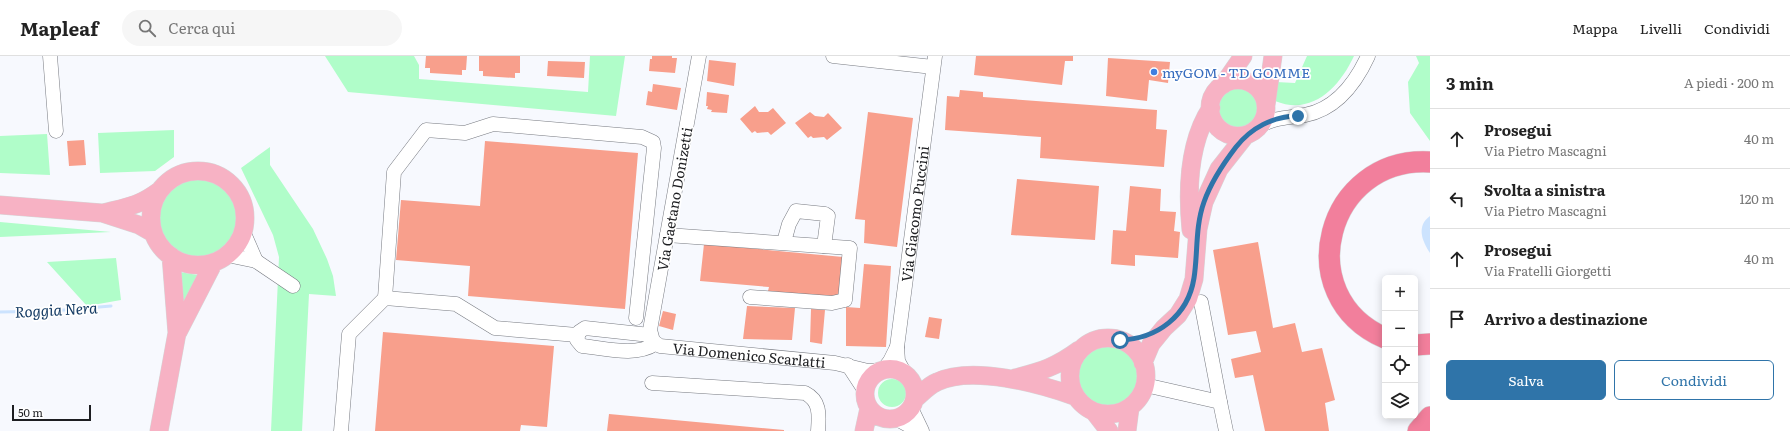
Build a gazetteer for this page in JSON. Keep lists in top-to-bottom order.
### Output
{
  "streets": {
    "street": ["Via Gaetano Donizetti", "Via Giacomo Puccini", "Via Domenico Scarlatti"]
  },
  "crossings": [
    ["Via Gaetano Donizetti", "Via Domenico Scarlatti"],
    ["Via Giacomo Puccini", "Via Domenico Scarlatti"]
  ],
  "water": ["Roggia Nera"],
  "places": ["myGOM - TD GOMME"],
  "scale_bar": "50 m",
  "page": {
    "header": "Mapleaf",
    "search": "Cerca qui",
    "nav": ["Mappa", "Livelli", "Condividi"],
    "heading": ["3 min", "A piedi · 200 m"],
    "list": [
      ["Prosegui", "Via Pietro Mascagni", "40 m"],
      ["Svolta a sinistra", "Via Pietro Mascagni", "120 m"],
      ["Prosegui", "Via Fratelli Giorgetti", "40 m"],
      "Arrivo a destinazione"
    ],
    "map_buttons": ["+", "−"],
    "buttons": ["Salva", "Condividi"],
    "scale": "50 m"
  }
}
